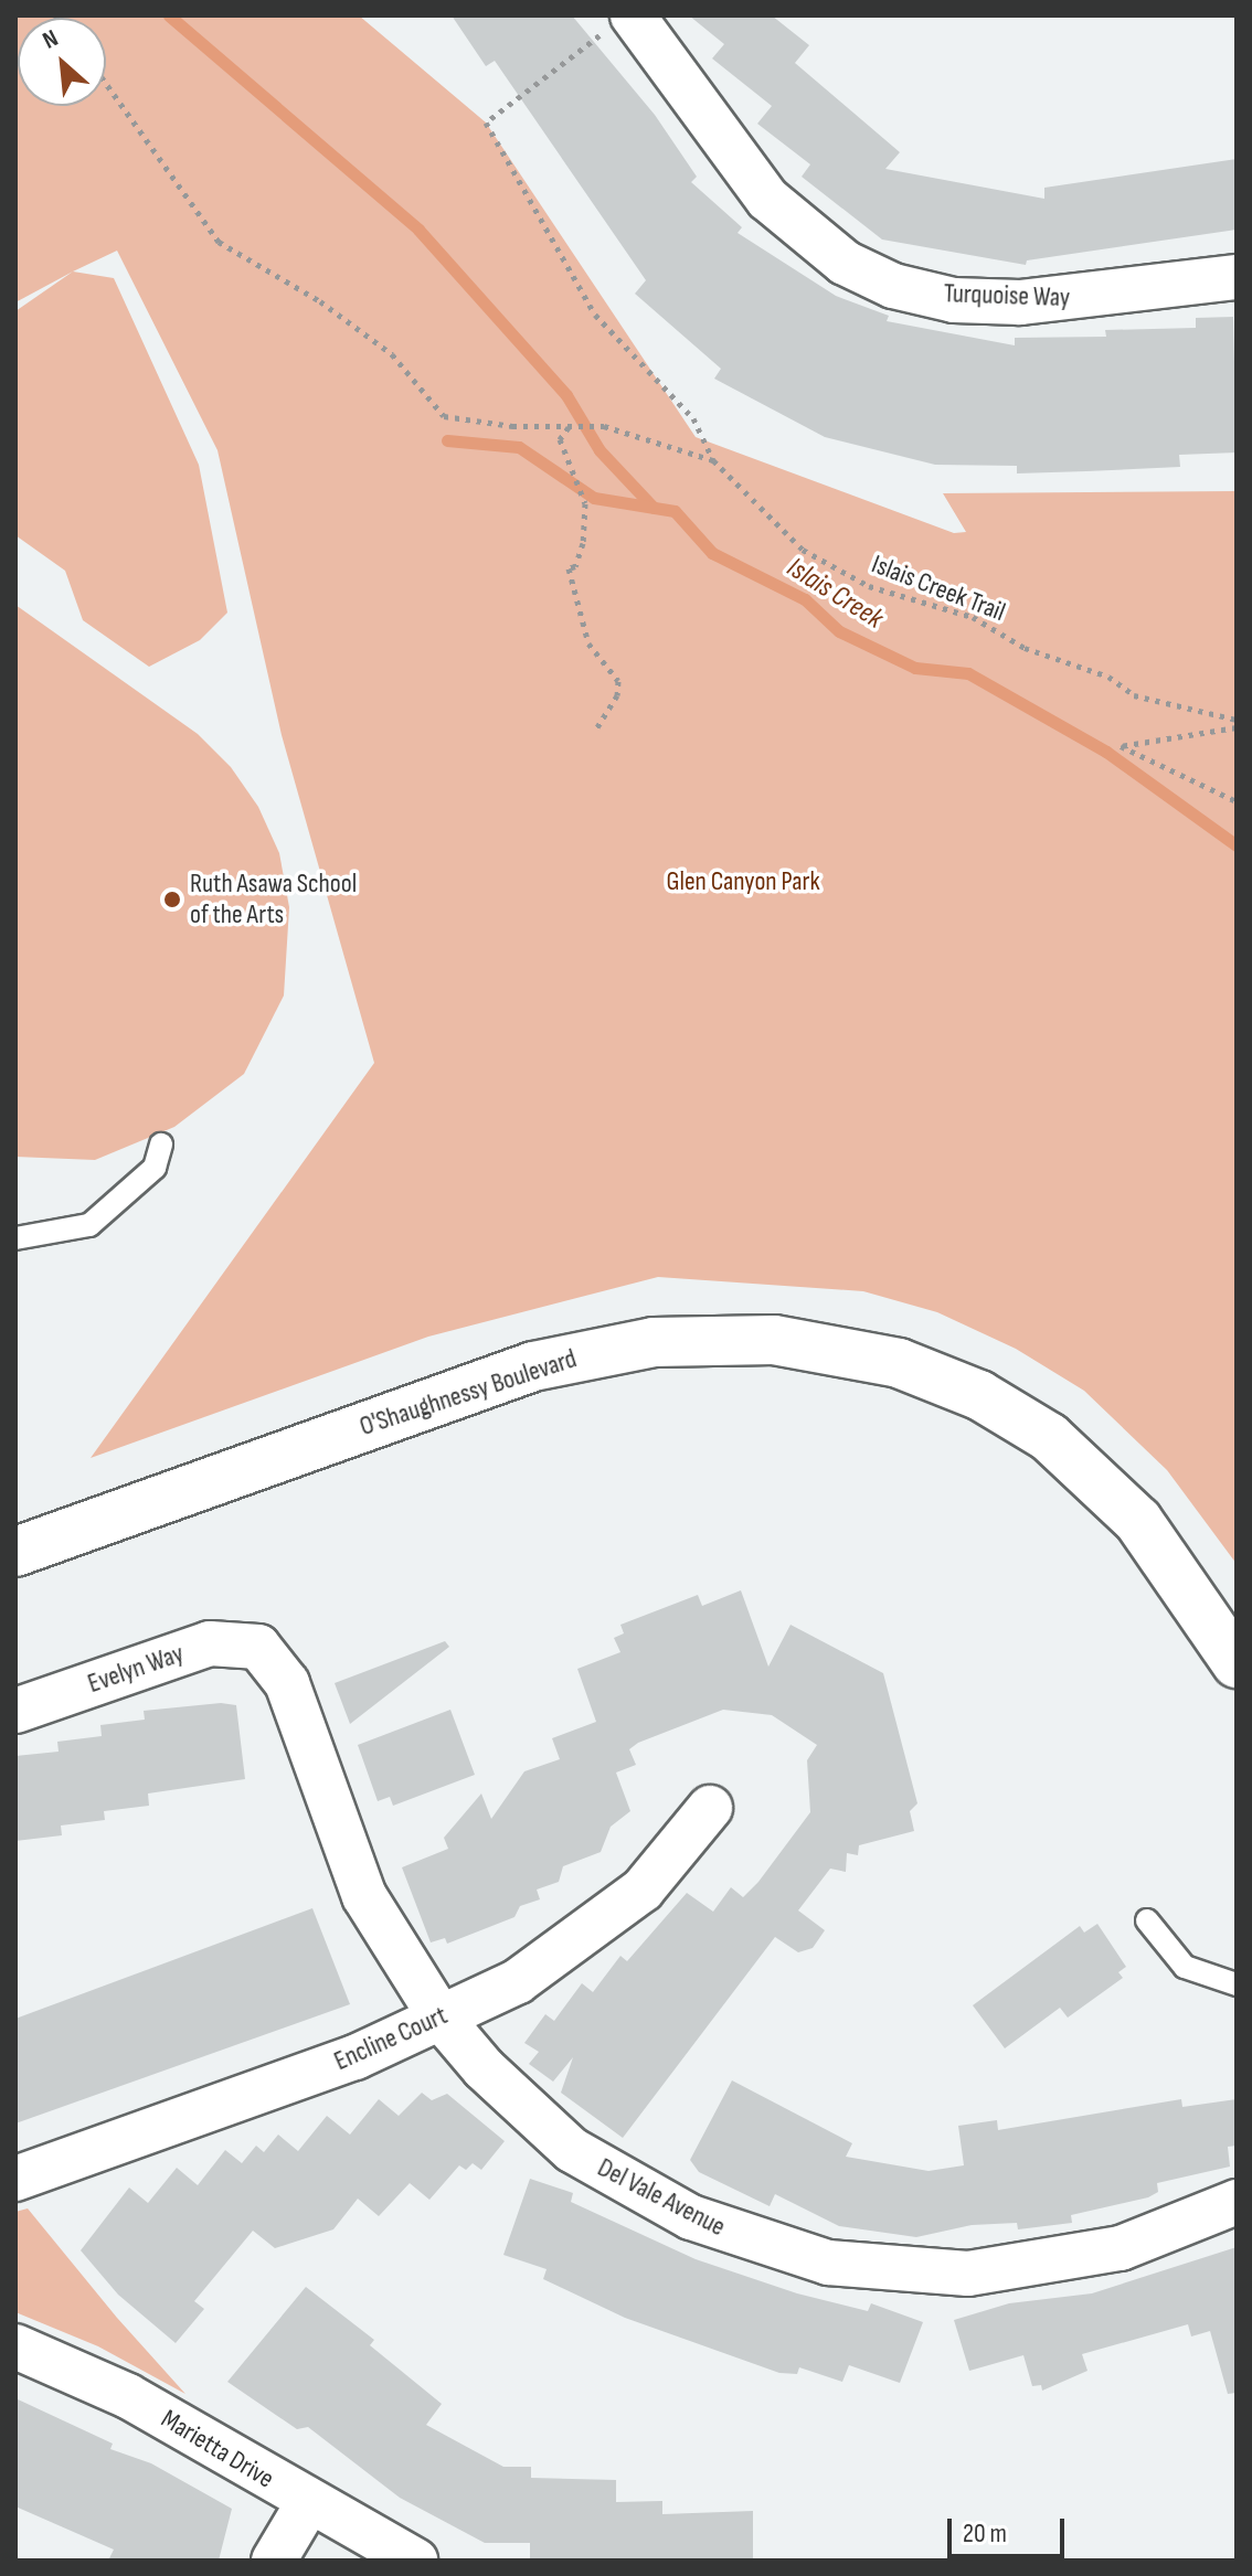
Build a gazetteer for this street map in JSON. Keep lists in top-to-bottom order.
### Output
{
  "streets": {
    "main road": ["O'Shaughnessy Boulevard"],
    "street": [
      "Turquoise Way",
      "Evelyn Way",
      "Encline Court",
      "Del Vale Avenue",
      "Marietta Drive"
    ],
    "path": ["Islais Creek Trail"]
  },
  "crossings": [
    ["Evelyn Way", "Del Vale Avenue"],
    ["Encline Court", "Del Vale Avenue"]
  ],
  "water": ["Islais Creek"],
  "parks": ["Glen Canyon Park"],
  "places": ["Ruth Asawa School of the Arts"],
  "scale_bar": "20 m",
  "north": "top left"
}
